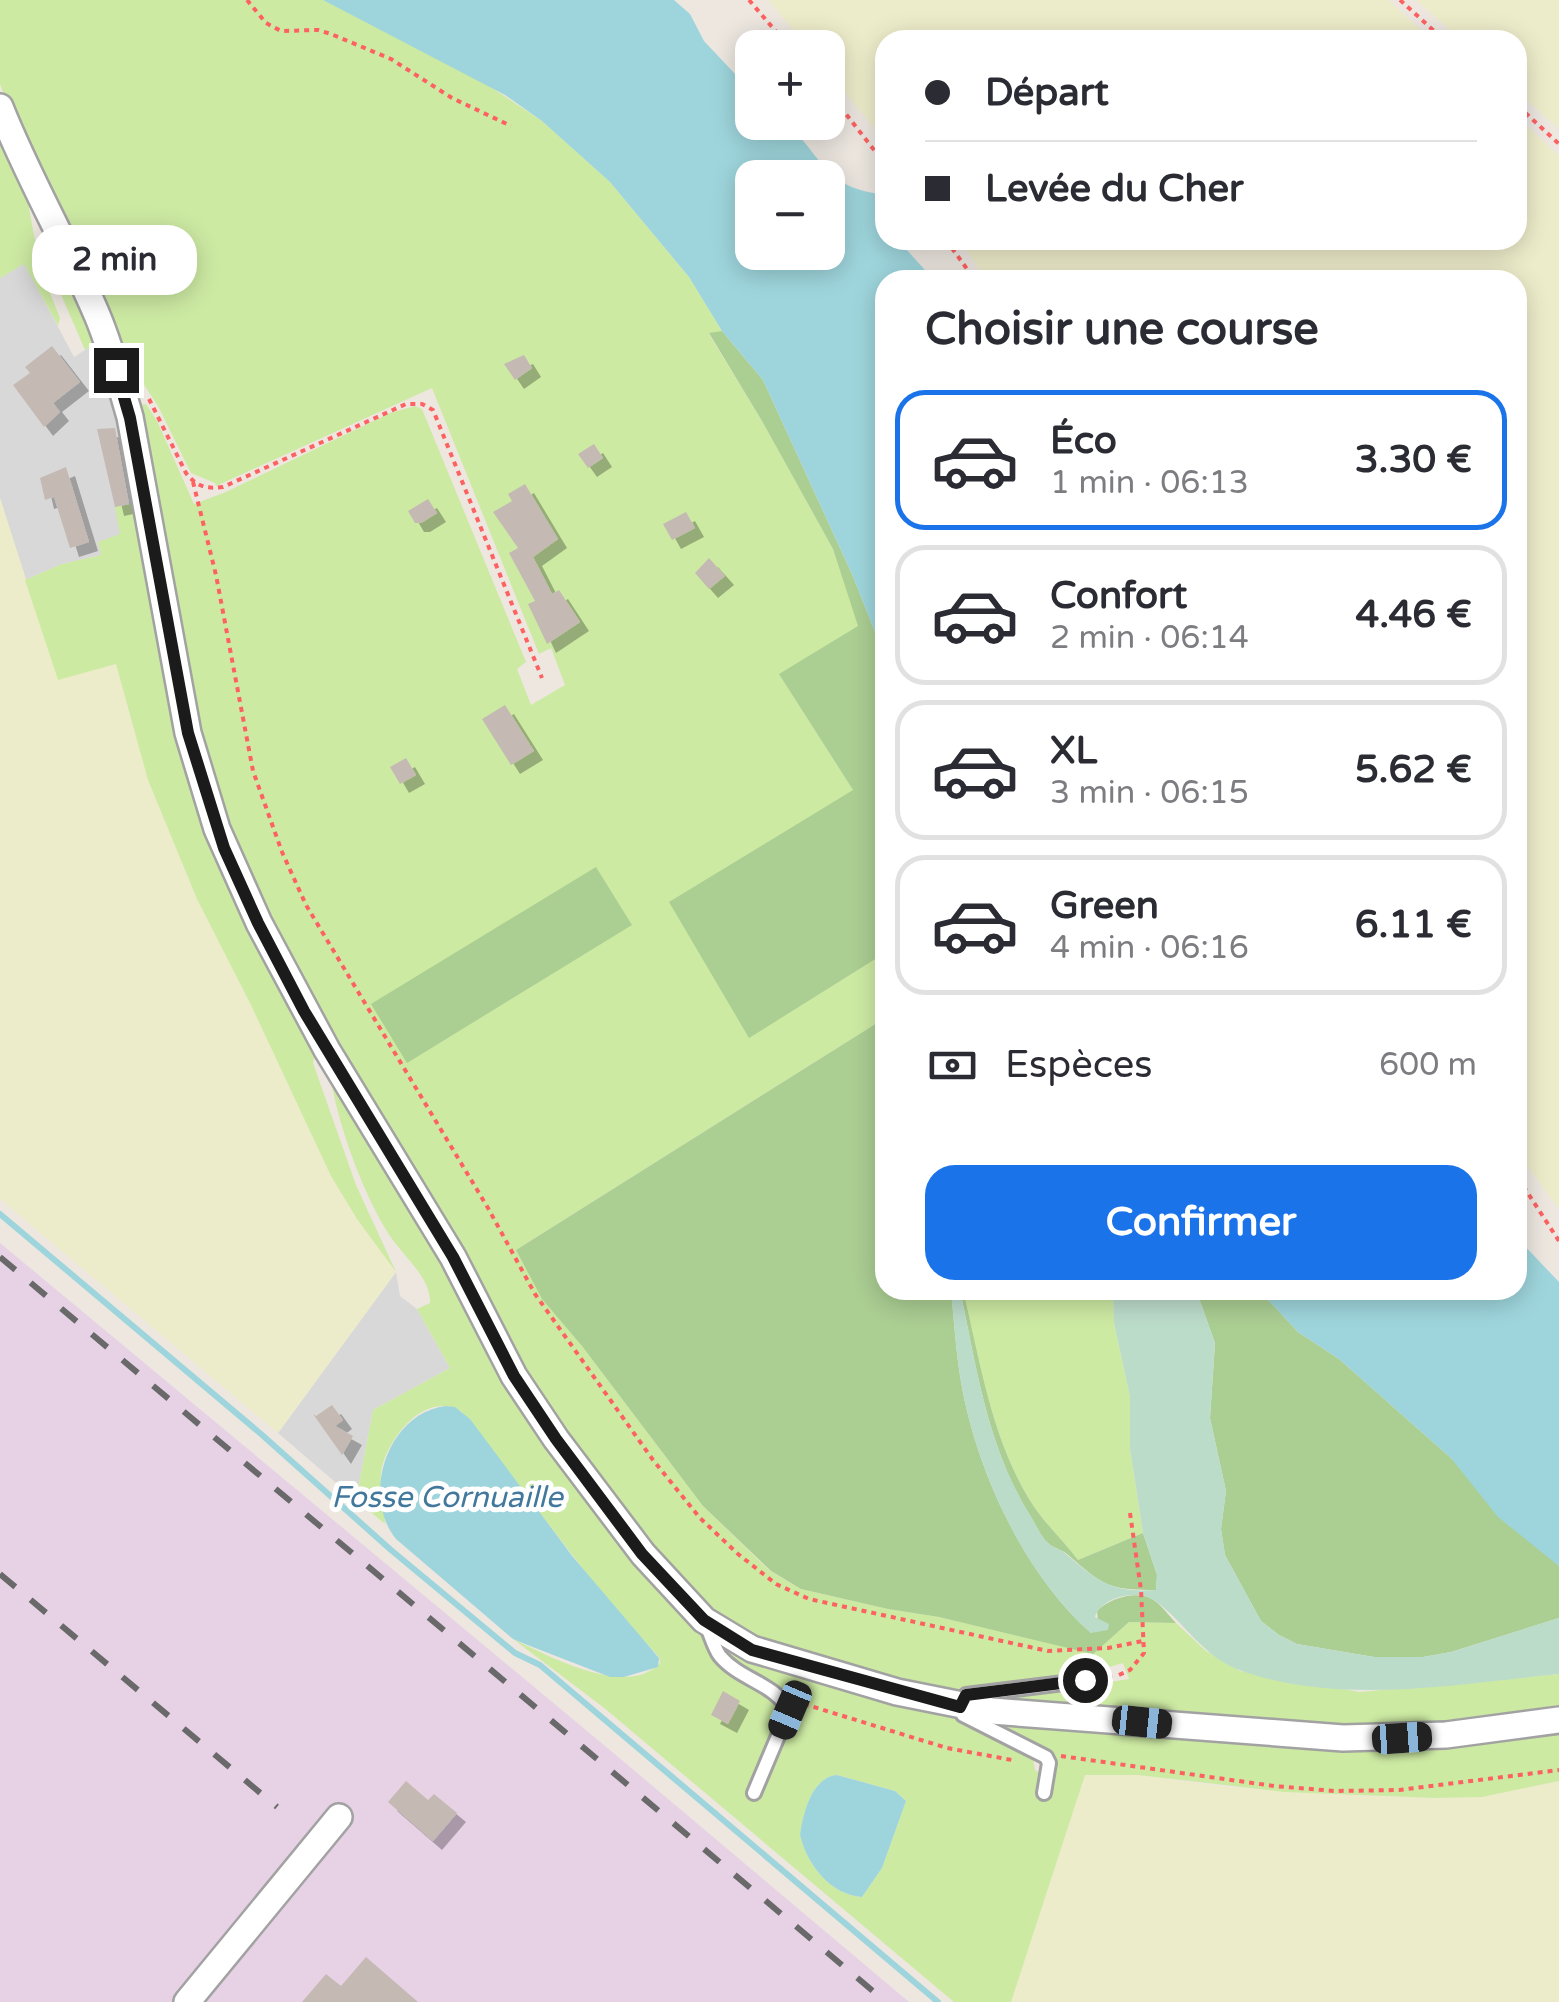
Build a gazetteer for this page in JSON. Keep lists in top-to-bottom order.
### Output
{
  "water": ["Fosse Cornuaille"],
  "page": {
    "map_buttons": ["+", "−"],
    "banner": ["Départ", "Levée du Cher"],
    "bubble": "2 min",
    "heading": "Choisir une course",
    "list": [
      {
        "name": "Éco",
        "note": "1 min · 06:13",
        "value": "3.30 €"
      },
      {
        "name": "Confort",
        "note": "2 min · 06:14",
        "value": "4.46 €"
      },
      {
        "name": "XL",
        "note": "3 min · 06:15",
        "value": "5.62 €"
      },
      {
        "name": "Green",
        "note": "4 min · 06:16",
        "value": "6.11 €"
      }
    ],
    "pay": ["Espèces", "600 m"],
    "buttons": "Confirmer"
  }
}
